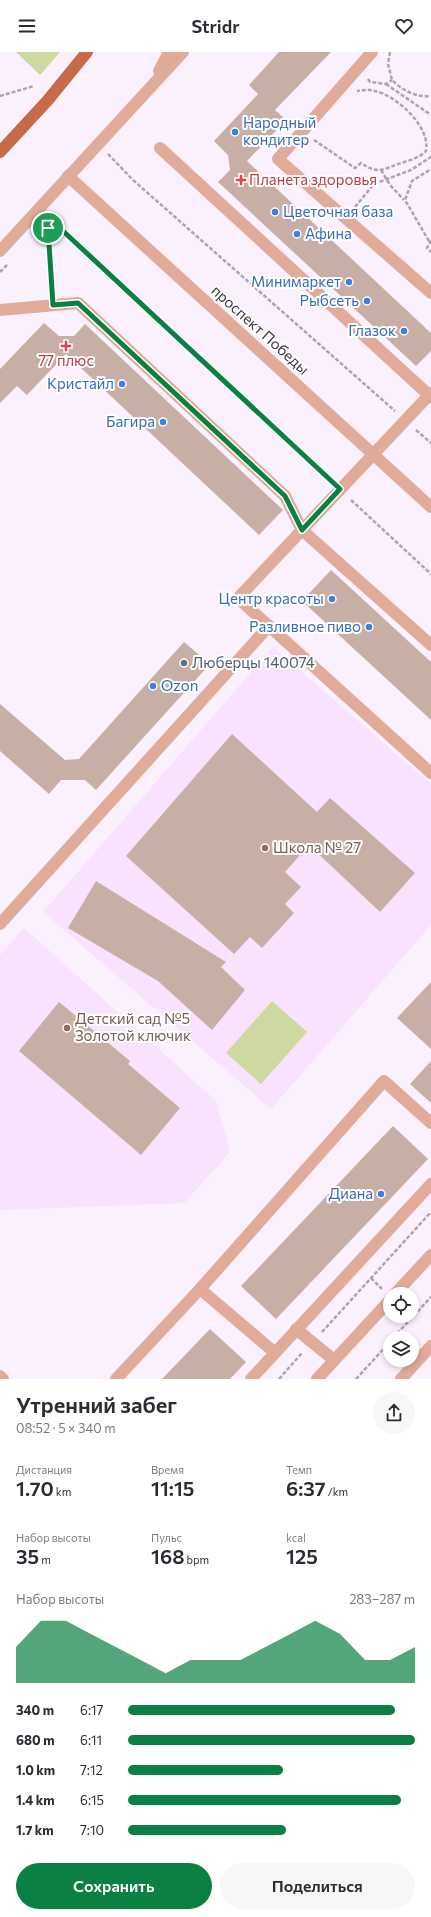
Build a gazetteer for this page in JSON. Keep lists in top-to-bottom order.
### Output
{
  "streets": {
    "street": ["проспект Победы"]
  },
  "places": {
    "other": [
      "Народный кондитер",
      "Цветочная база",
      "Афина",
      "Минимаркет",
      "Рыбсеть",
      "Глазок",
      "Кристайл",
      "Багира",
      "Центр красоты",
      "Разливное пиво",
      "Люберцы 140074",
      "Ozon",
      "Школа № 27",
      "Детский сад №5 Золотой ключик",
      "Диана"
    ],
    "health": ["Планета здоровья", "77 плюс"]
  },
  "page": {
    "header": "Stridr",
    "heading": ["Утренний забег", "08:52 · 5 × 340 m"],
    "stats": [
      ["Дистанция", "1.70 km"],
      ["Время", "11:15"],
      ["Темп", "6:37 /km"],
      ["Набор высоты", "35 m"],
      ["Пульс", "168 bpm"],
      ["kcal", "125"]
    ],
    "chart": ["Набор высоты", "283–287 m"],
    "list": [
      {
        "name": "340 m",
        "note": "6:17"
      },
      {
        "name": "680 m",
        "note": "6:11"
      },
      {
        "name": "1.0 km",
        "note": "7:12"
      },
      {
        "name": "1.4 km",
        "note": "6:15"
      },
      {
        "name": "1.7 km",
        "note": "7:10"
      }
    ],
    "buttons": ["Сохранить", "Поделиться"]
  }
}
